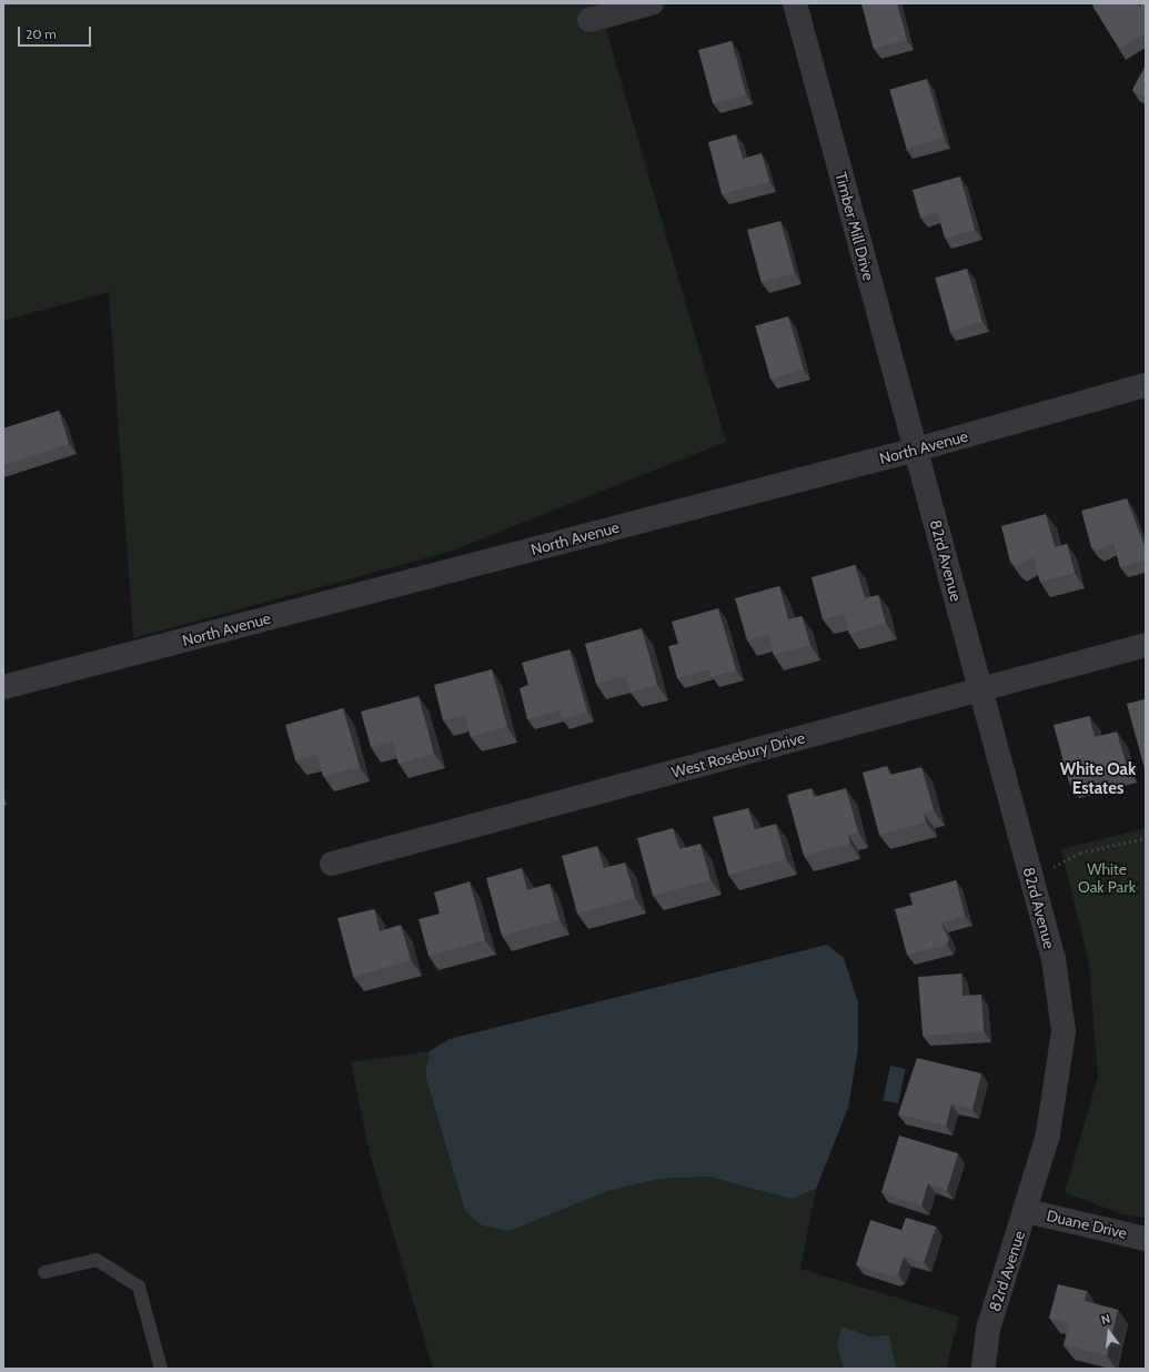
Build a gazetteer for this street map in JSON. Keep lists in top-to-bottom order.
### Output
{
  "streets": {
    "street": [
      "Timber Mill Drive",
      "North Avenue",
      "82rd Avenue",
      "West Rosebury Drive",
      "Duane Drive"
    ]
  },
  "crossings": [
    ["Timber Mill Drive", "North Avenue"],
    ["Timber Mill Drive", "82rd Avenue"],
    ["North Avenue", "82rd Avenue"],
    ["82rd Avenue", "West Rosebury Drive"],
    ["82rd Avenue", "Duane Drive"]
  ],
  "districts": ["White Oak Estates"],
  "parks": ["White Oak Park"],
  "scale_bar": "20 m",
  "north": "top"
}
